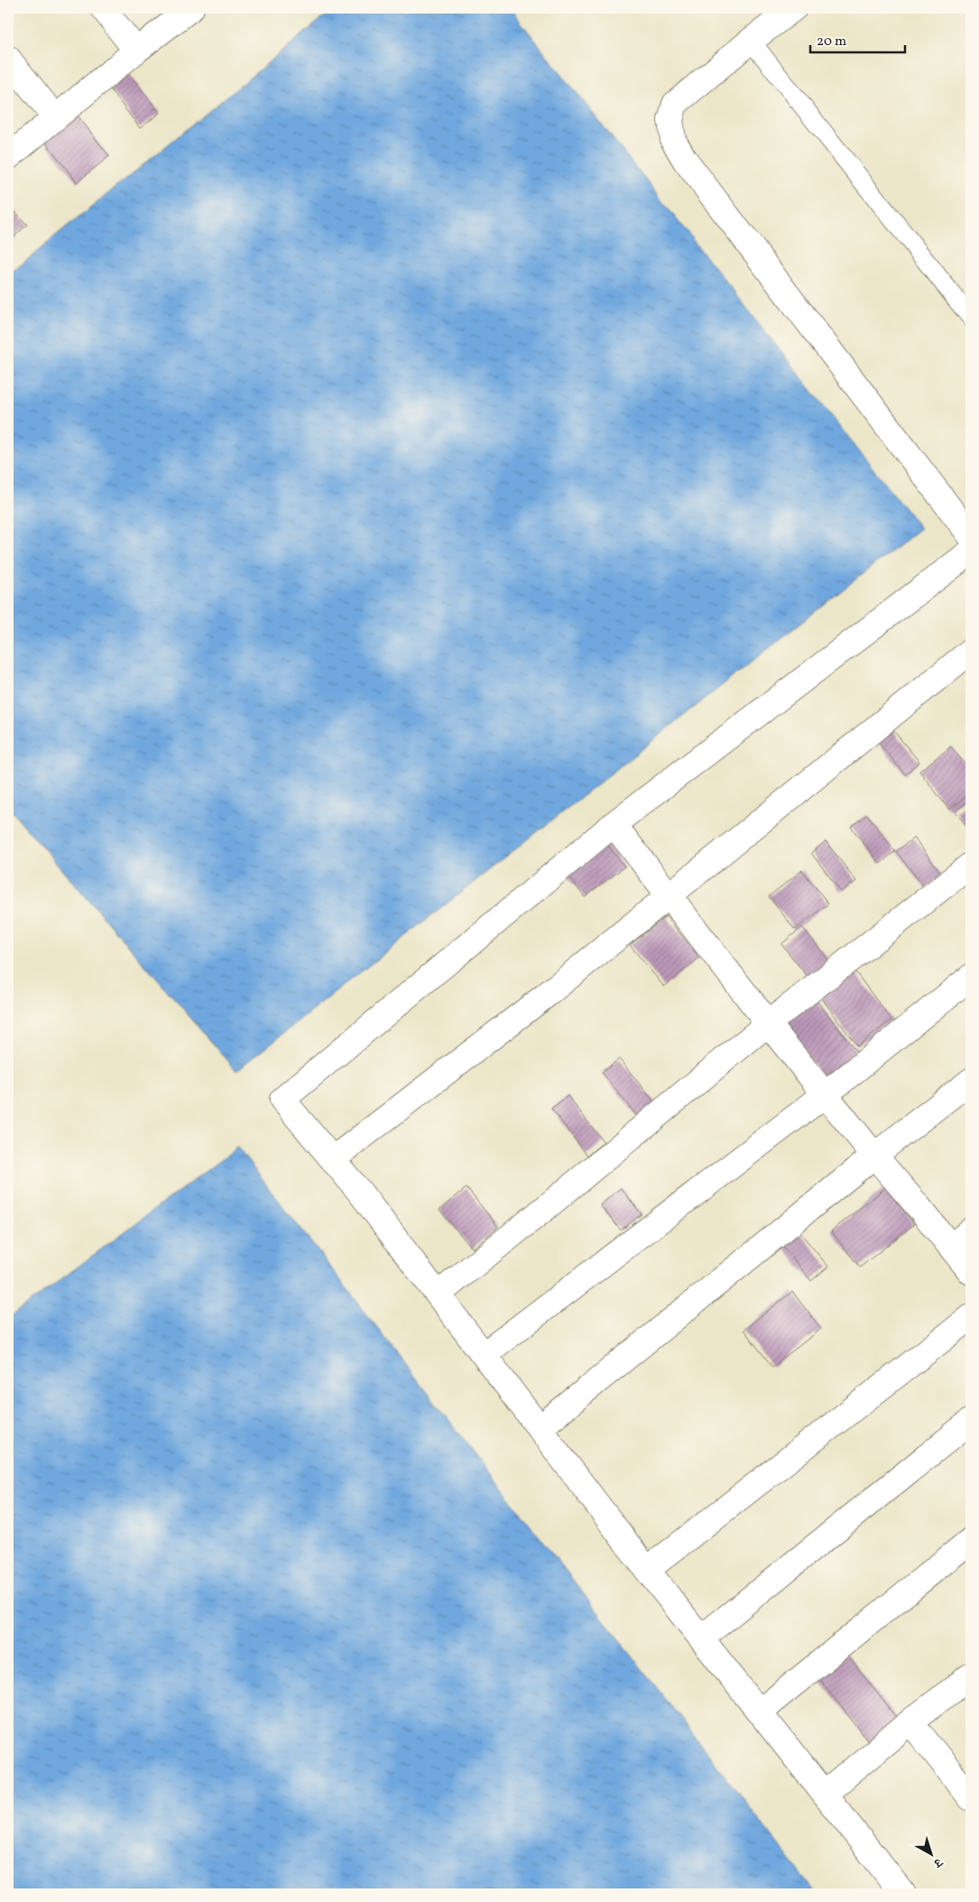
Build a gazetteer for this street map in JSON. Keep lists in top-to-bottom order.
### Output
{
  "scale_bar": "20 m",
  "north": "bottom right"
}
